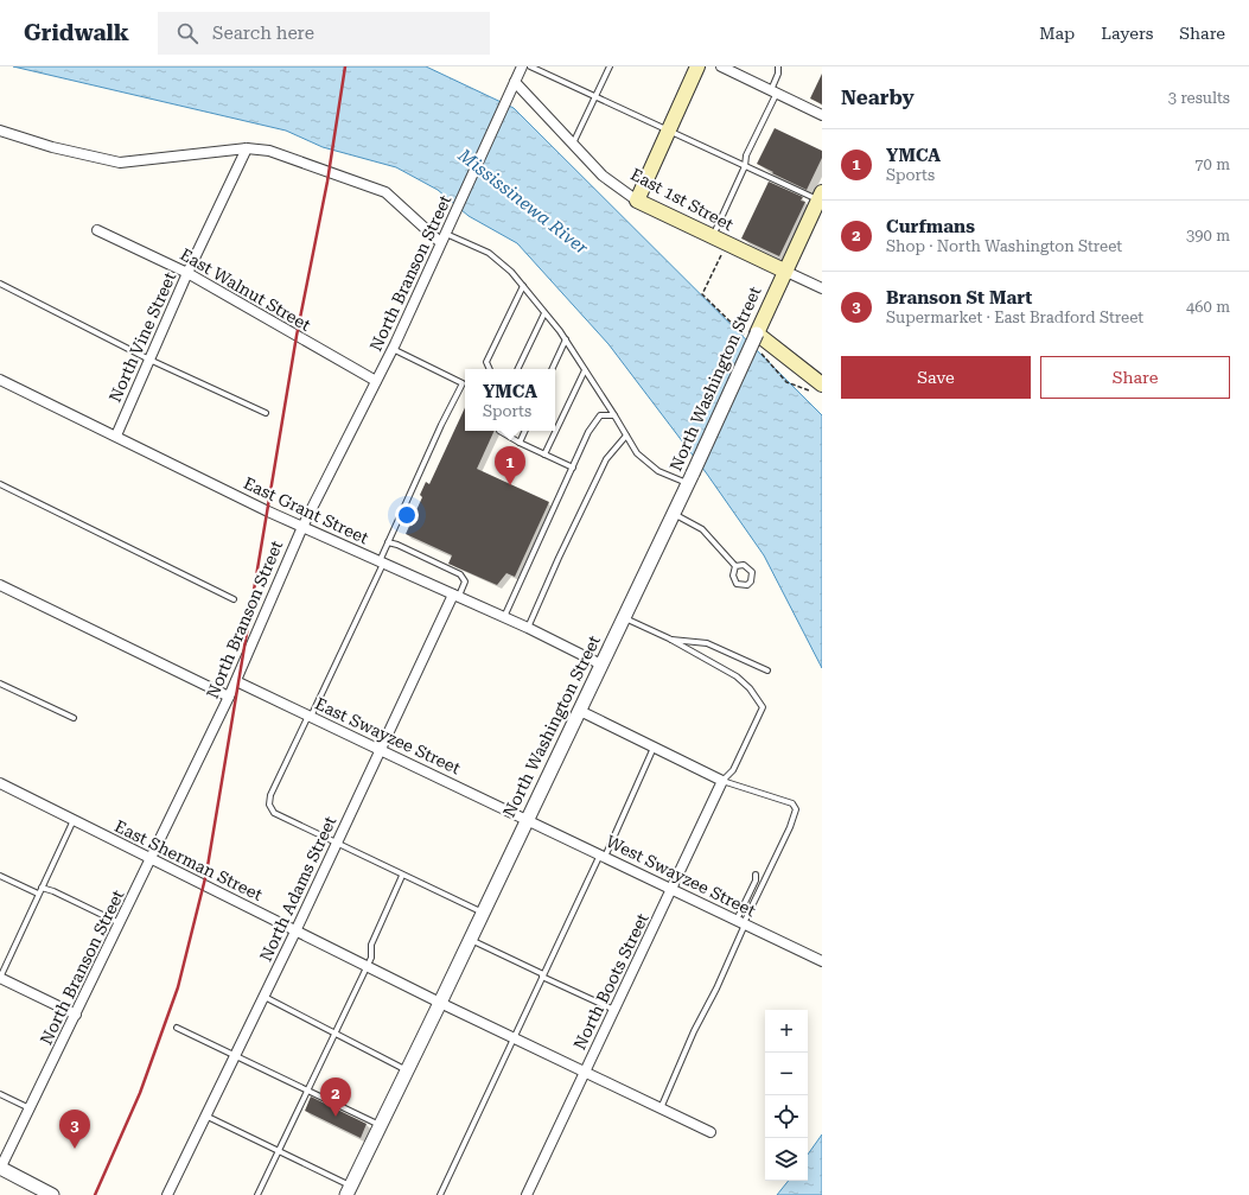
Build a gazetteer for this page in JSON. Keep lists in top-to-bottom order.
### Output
{
  "streets": {
    "main road": ["East 1st Street", "North Washington Street"],
    "street": [
      "North Branson Street",
      "East Walnut Street",
      "North Vine Street",
      "East Grant Street",
      "East Swayzee Street",
      "East Sherman Street",
      "West Swayzee Street",
      "North Adams Street",
      "North Boots Street"
    ]
  },
  "crossings": [
    ["East 1st Street", "North Branson Street"],
    ["East 1st Street", "North Washington Street"],
    ["North Branson Street", "East Walnut Street"],
    ["North Branson Street", "East Grant Street"],
    ["North Branson Street", "East Swayzee Street"],
    ["North Branson Street", "East Sherman Street"],
    ["East Walnut Street", "North Vine Street"],
    ["North Vine Street", "East Grant Street"],
    ["North Washington Street", "East Grant Street"],
    ["North Washington Street", "East Swayzee Street"],
    ["North Washington Street", "East Sherman Street"],
    ["North Washington Street", "West Swayzee Street"],
    ["East Grant Street", "North Adams Street"],
    ["East Swayzee Street", "West Swayzee Street"],
    ["East Swayzee Street", "North Adams Street"],
    ["East Sherman Street", "North Adams Street"],
    ["East Sherman Street", "North Boots Street"],
    ["West Swayzee Street", "North Boots Street"]
  ],
  "water": ["Mississinewa River"],
  "page": {
    "header": "Gridwalk",
    "search": "Search here",
    "nav": ["Map", "Layers", "Share"],
    "heading": ["Nearby", "3 results"],
    "list": [
      {
        "mark": "1",
        "name": "YMCA",
        "note": "Sports",
        "value": "70 m"
      },
      {
        "mark": "2",
        "name": "Curfmans",
        "note": "Shop · North Washington Street",
        "value": "390 m"
      },
      {
        "mark": "3",
        "name": "Branson St Mart",
        "note": "Supermarket · East Bradford Street",
        "value": "460 m"
      }
    ],
    "buttons": ["Save", "Share"],
    "popup": ["YMCA", "Sports"],
    "pins": ["1", "2", "3"],
    "map_buttons": ["+", "−"]
  }
}
